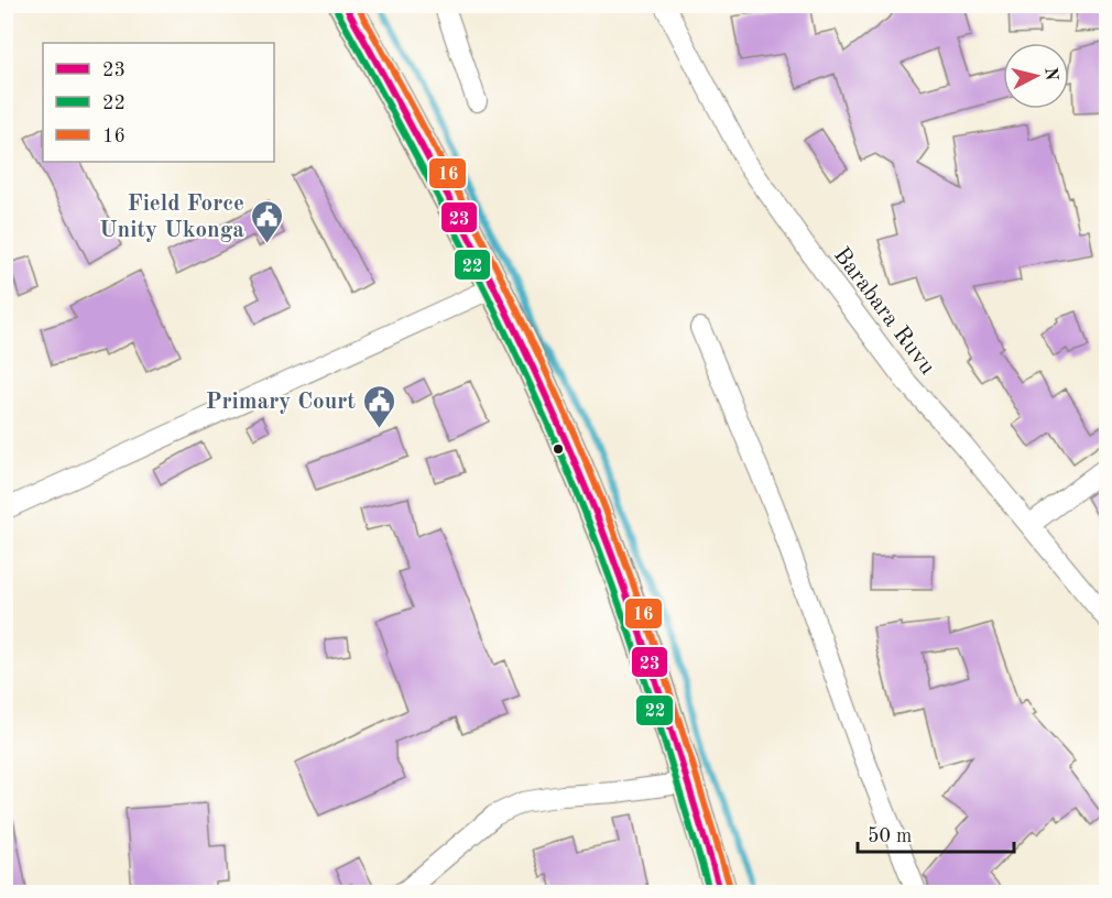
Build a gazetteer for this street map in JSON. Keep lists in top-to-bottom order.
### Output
{
  "streets": {
    "street": ["Barabara Ruvu"]
  },
  "places": {
    "public building": ["Field Force Unity Ukonga", "Primary Court"]
  },
  "lines": ["transit line 23", "transit line 16", "transit line 22"],
  "legend": ["23", "22", "16"],
  "scale_bar": "50 m",
  "north": "right"
}
